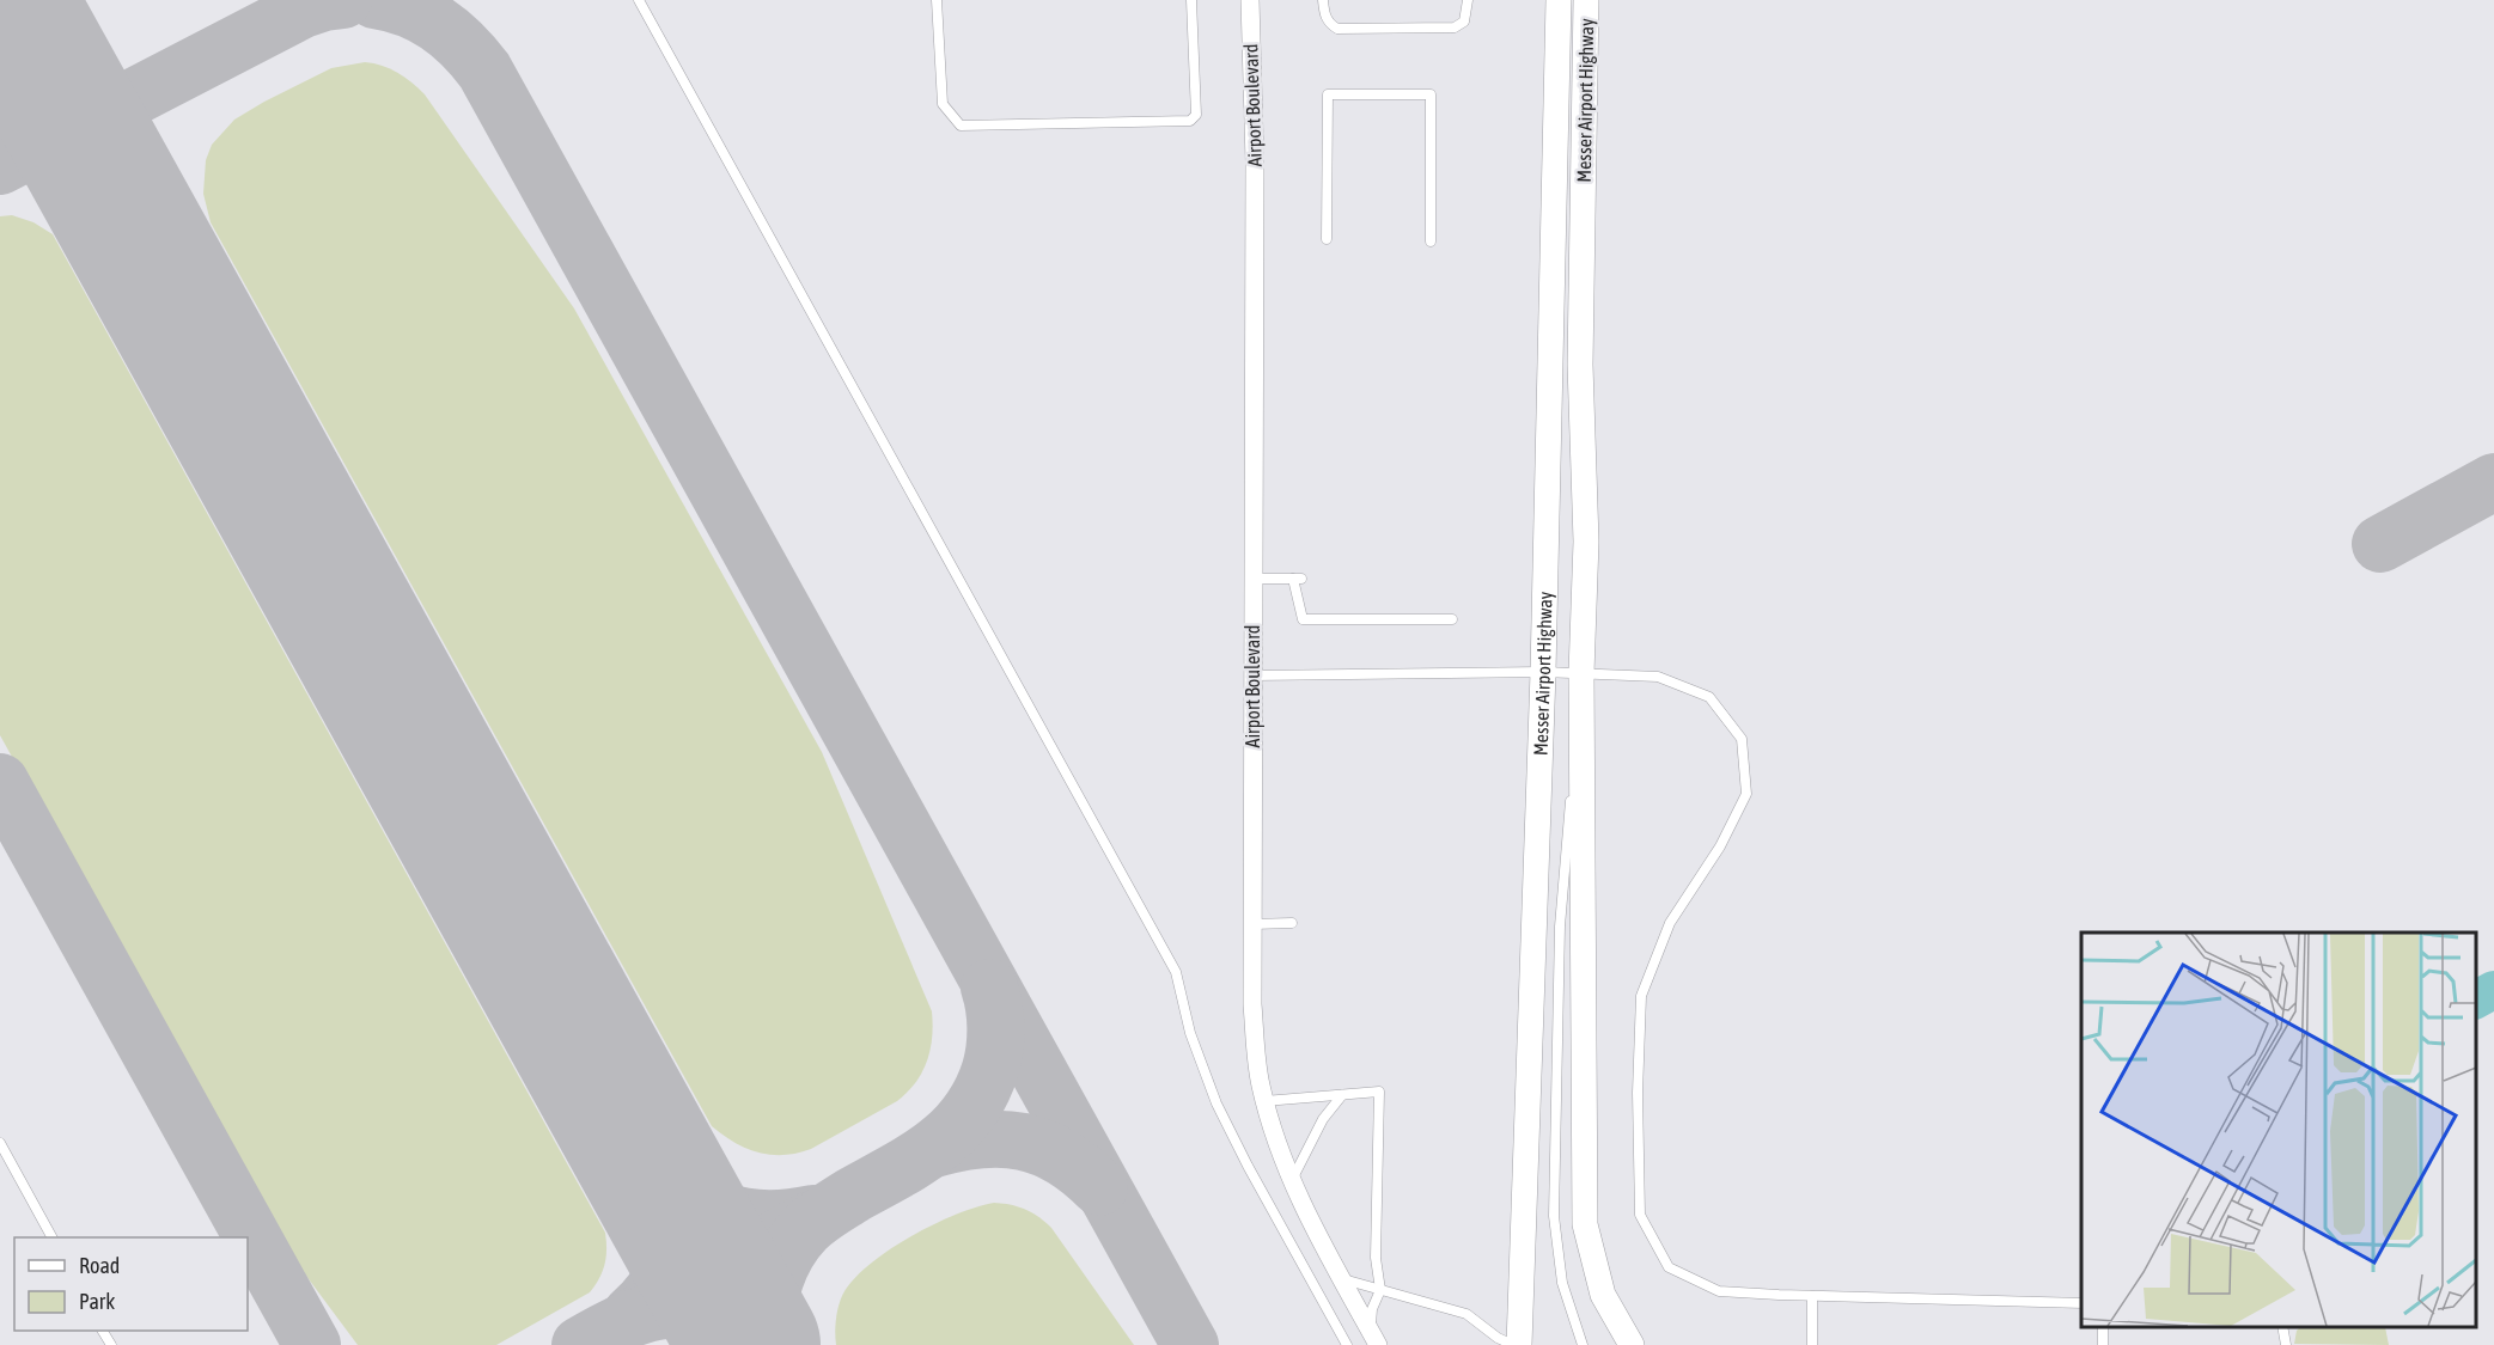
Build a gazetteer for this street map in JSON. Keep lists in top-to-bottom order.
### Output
{
  "streets": {
    "main road": ["Messer Airport Highway"],
    "street": ["Airport Boulevard"]
  },
  "legend": ["Road", "Park"]
}
